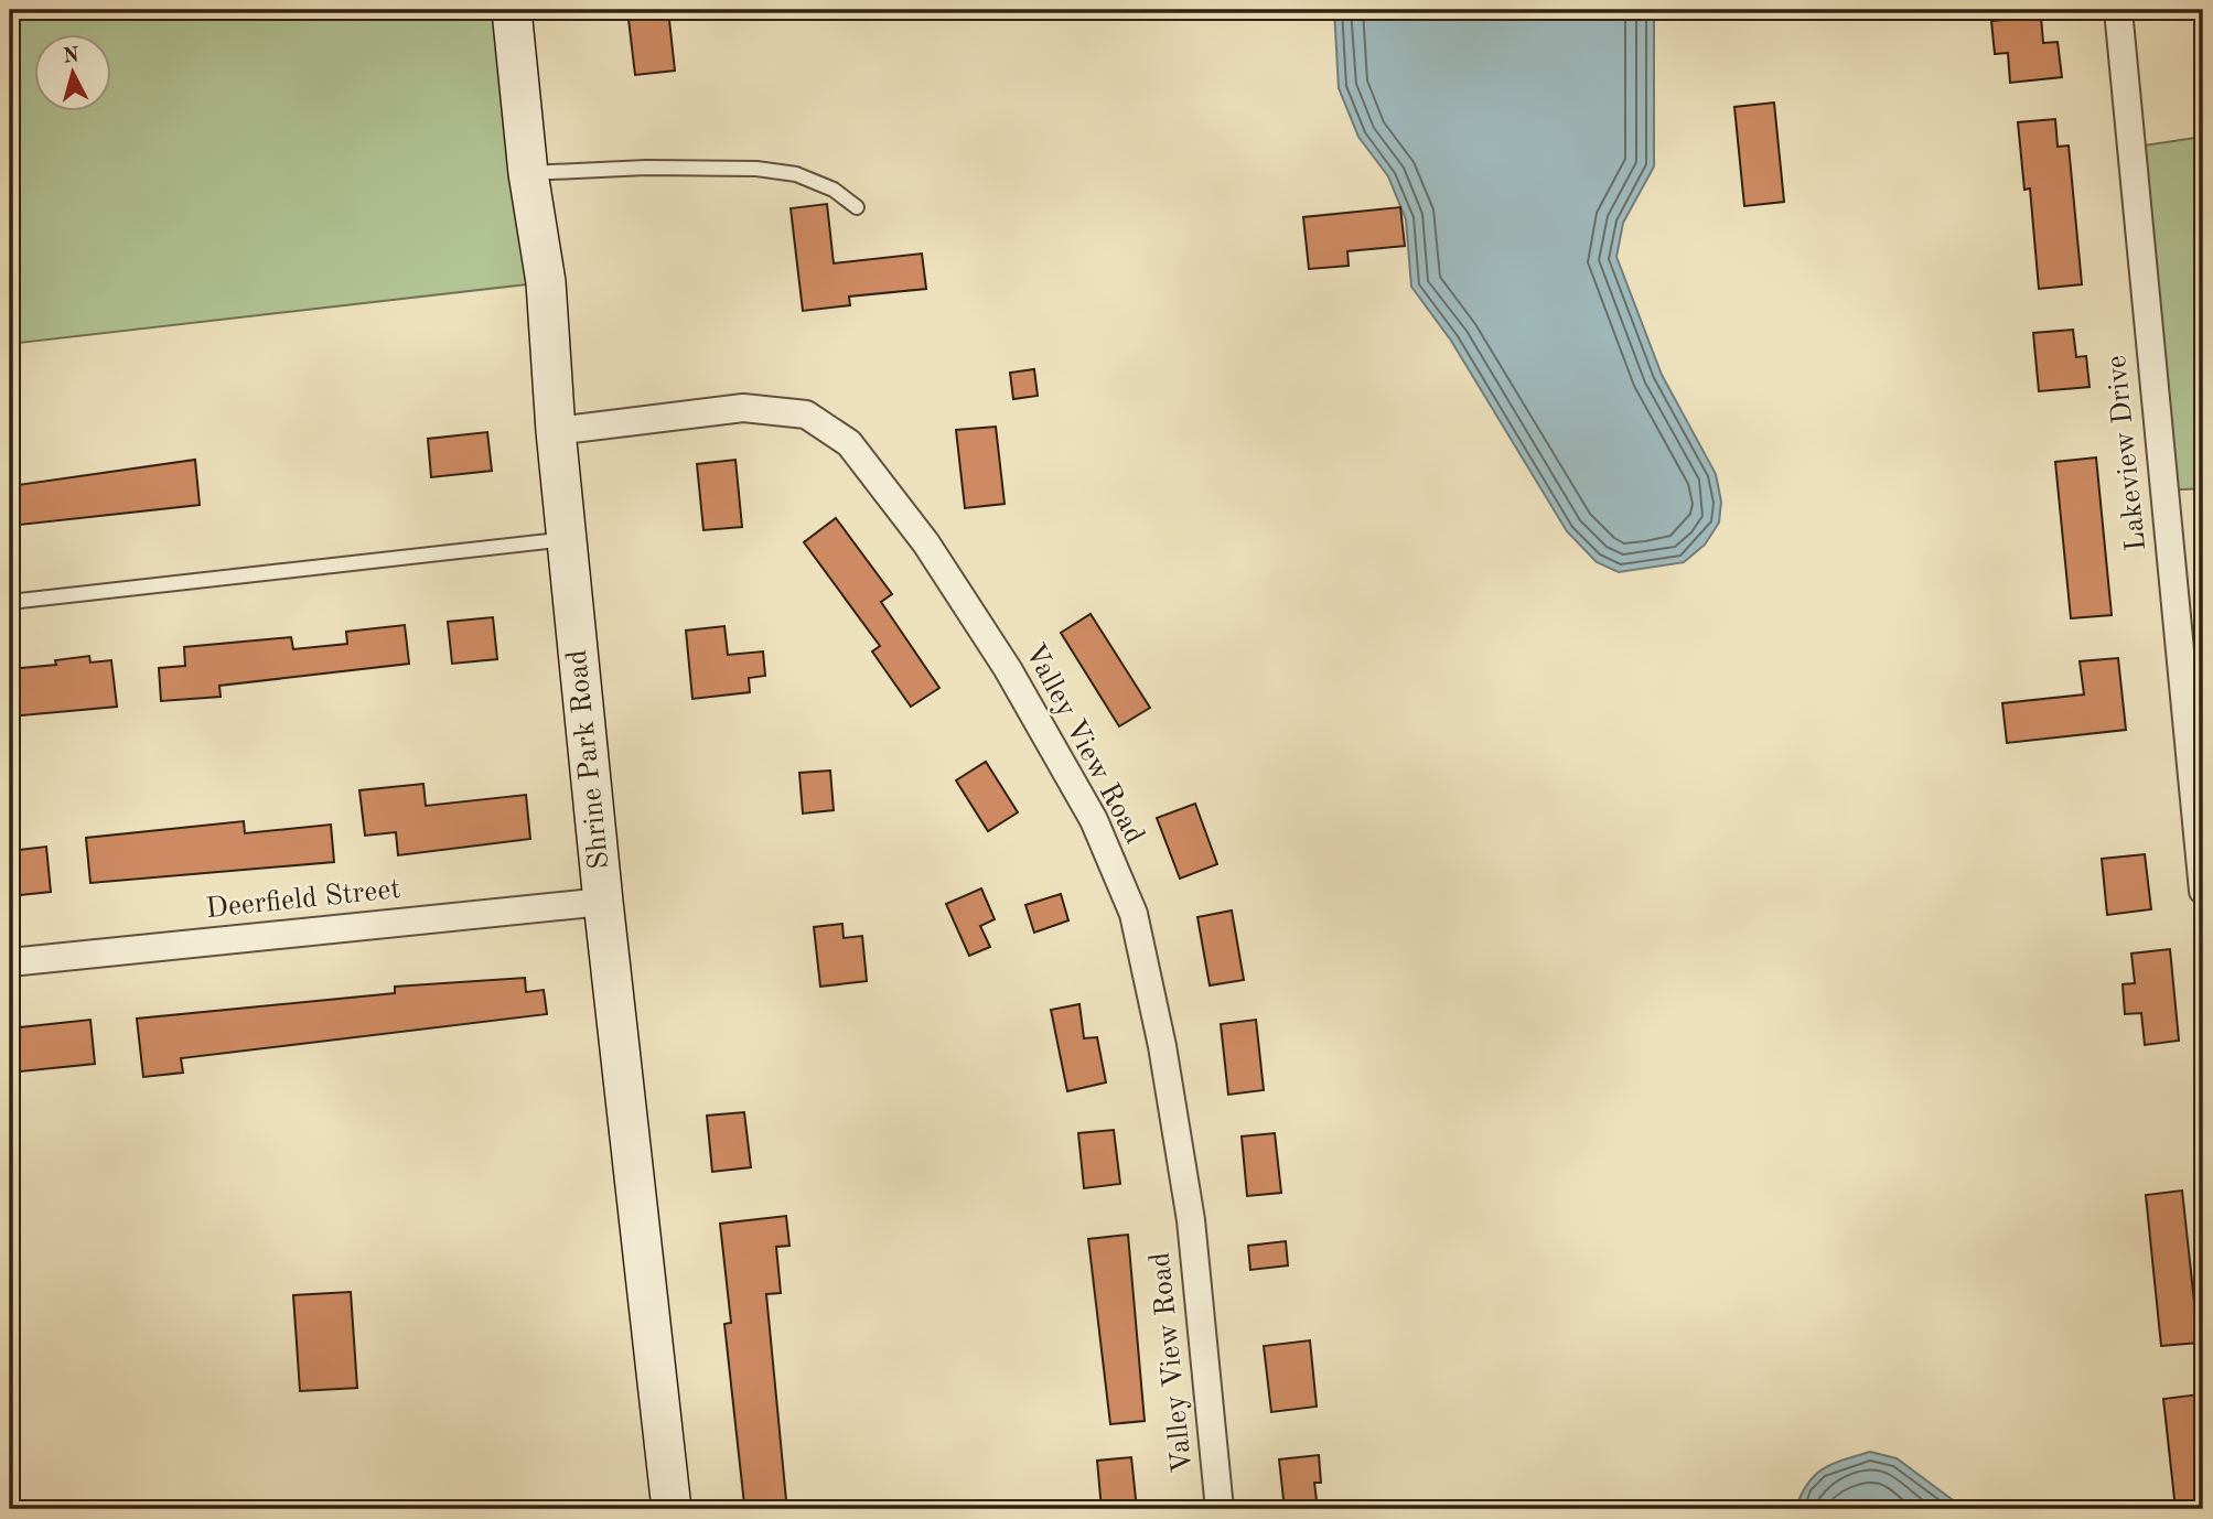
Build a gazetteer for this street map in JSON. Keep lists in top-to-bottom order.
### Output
{
  "streets": {
    "street": [
      "Lakeview Drive",
      "Valley View Road",
      "Shrine Park Road",
      "Deerfield Street"
    ]
  },
  "crossings": [
    ["Valley View Road", "Shrine Park Road"],
    ["Shrine Park Road", "Deerfield Street"]
  ],
  "north": "top"
}
